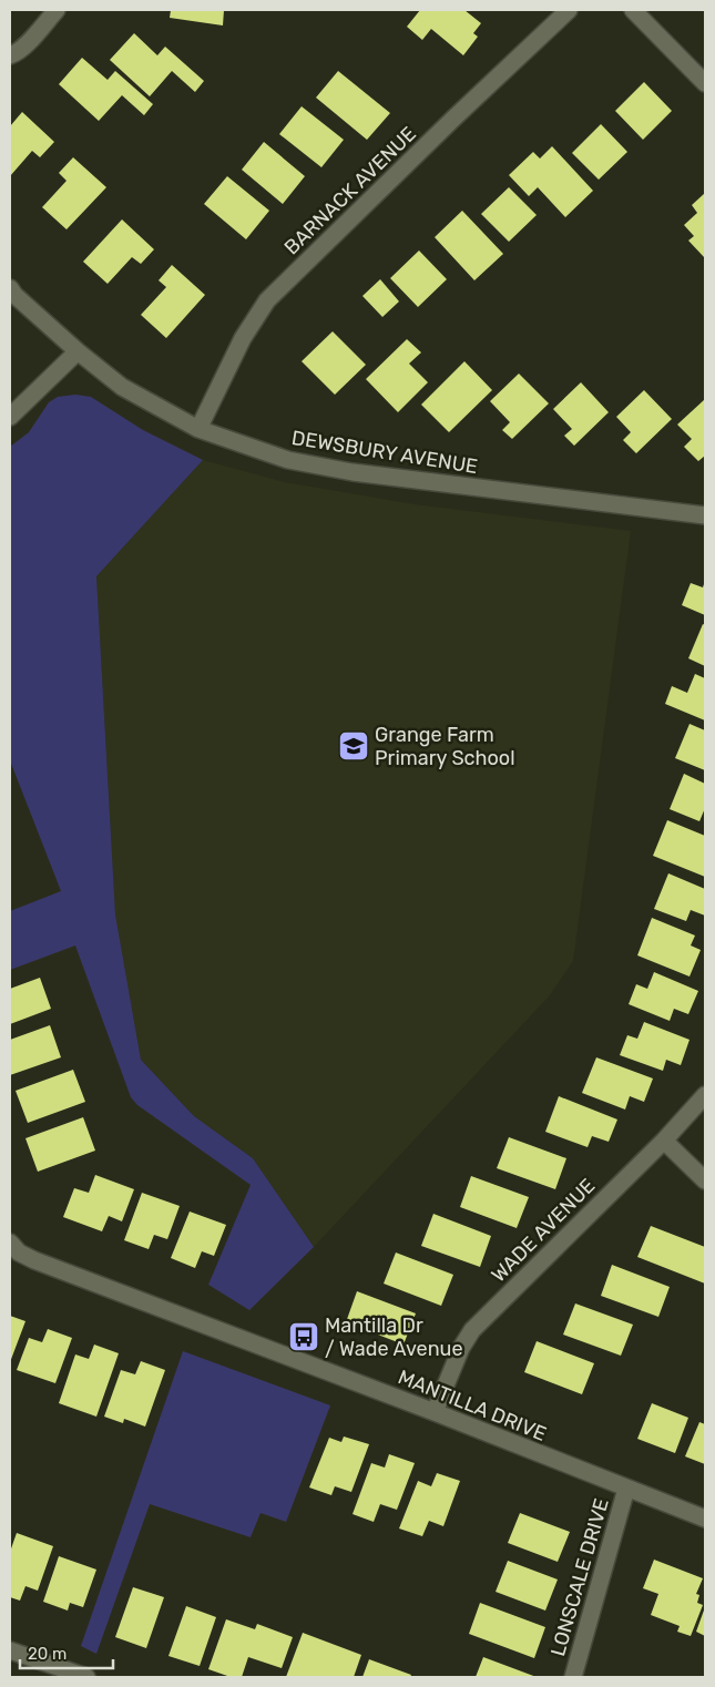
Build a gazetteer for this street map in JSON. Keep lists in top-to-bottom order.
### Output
{
  "streets": {
    "street": [
      "BARNACK AVENUE",
      "DEWSBURY AVENUE",
      "WADE AVENUE",
      "MANTILLA DRIVE",
      "LONSCALE DRIVE"
    ]
  },
  "crossings": [
    ["BARNACK AVENUE", "DEWSBURY AVENUE"],
    ["WADE AVENUE", "MANTILLA DRIVE"],
    ["MANTILLA DRIVE", "LONSCALE DRIVE"]
  ],
  "places": {
    "school or university": ["Grange Farm Primary School"],
    "bus stop": ["Mantilla Dr / Wade Avenue"]
  },
  "scale_bar": "20 m"
}
